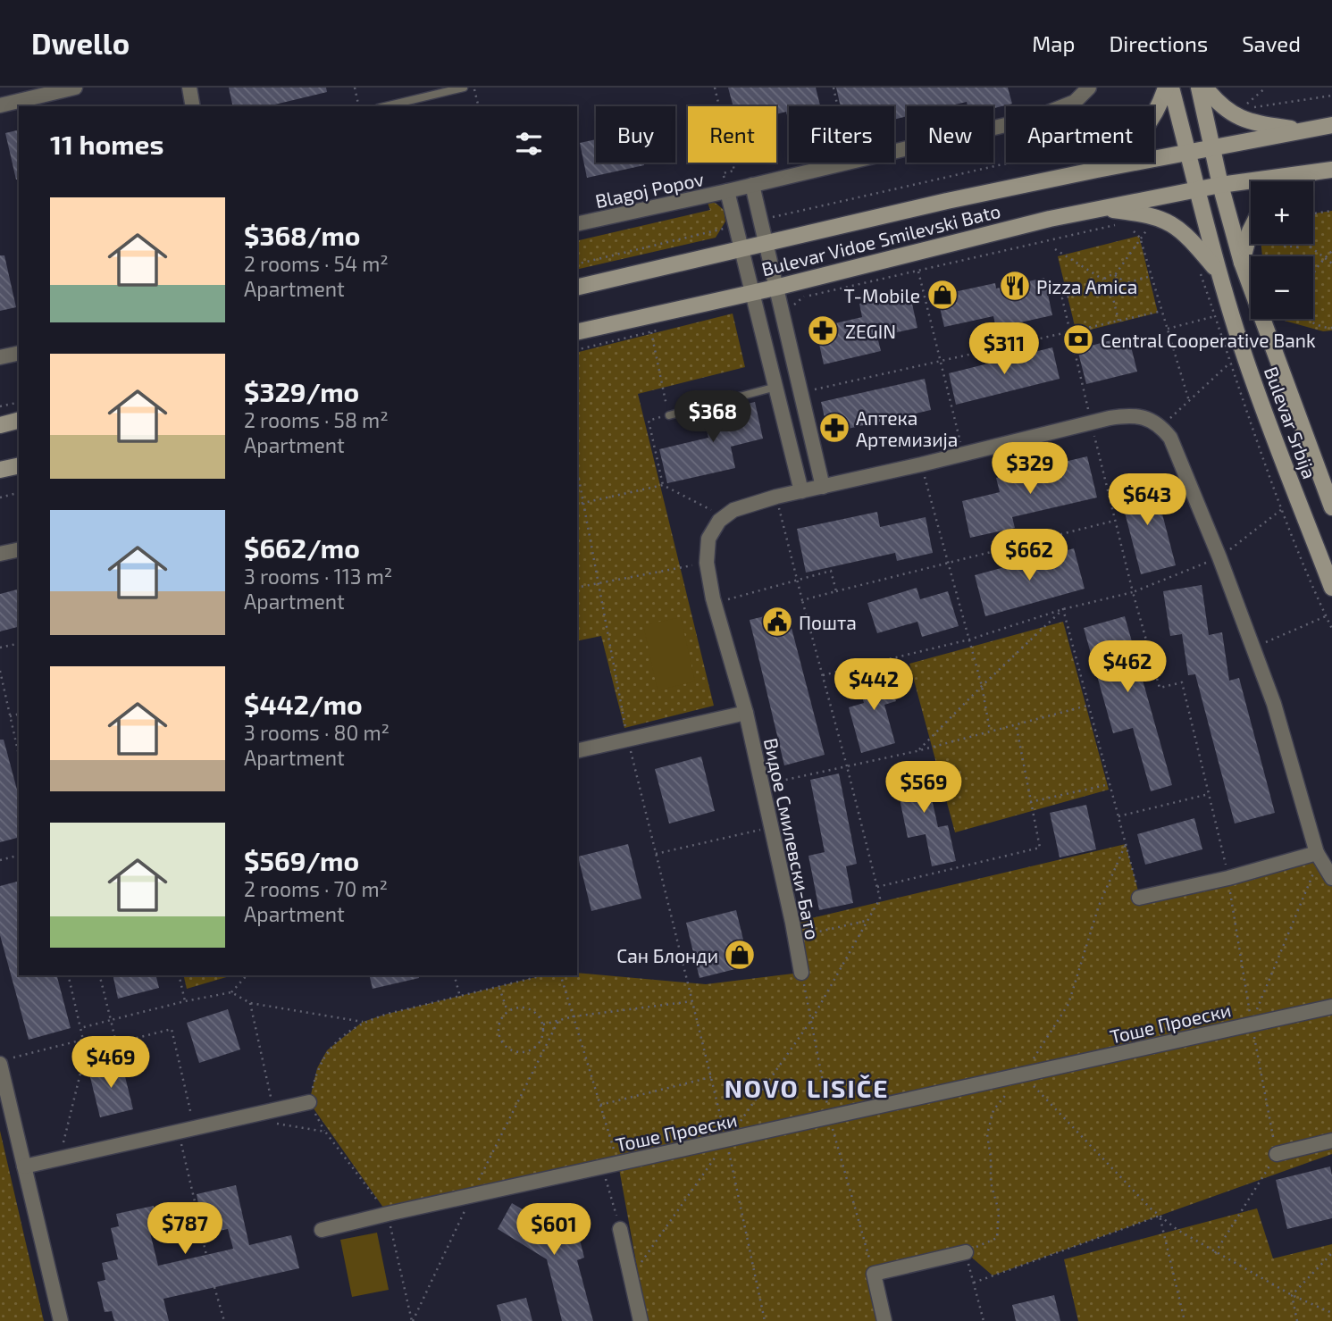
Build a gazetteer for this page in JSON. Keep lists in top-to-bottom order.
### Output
{
  "streets": {
    "street": [
      "Blagoj Popov",
      "Bulevar Vidoe Smilevski Bato",
      "Bulevar Srbija",
      "Видое Смилевски-Бато",
      "Тоше Проески"
    ]
  },
  "crossings": [
    ["Bulevar Vidoe Smilevski Bato", "Bulevar Srbija"]
  ],
  "districts": ["NOVO LISIČE"],
  "places": {
    "restaurant": ["Pizza Amica"],
    "shop": ["T-Mobile", "Сан Блонди"],
    "pharmacy": ["ZEGIN", "Аптека Артемизија"],
    "bank": ["Central Cooperative Bank"],
    "public building": ["Пошта"]
  },
  "page": {
    "header": "Dwello",
    "nav": ["Map", "Directions", "Saved"],
    "chip": [
      "Buy",
      "Rent",
      "Filters",
      "New",
      "Apartment"
    ],
    "heading": "11 homes",
    "map_buttons": ["+", "−"],
    "list": [
      {
        "name": "$368/mo",
        "note": "2 rooms · 54 m² · Apartment"
      },
      {
        "name": "$329/mo",
        "note": "2 rooms · 58 m² · Apartment"
      },
      {
        "name": "$662/mo",
        "note": "3 rooms · 113 m² · Apartment"
      },
      {
        "name": "$442/mo",
        "note": "3 rooms · 80 m² · Apartment"
      },
      {
        "name": "$569/mo",
        "note": "2 rooms · 70 m² · Apartment"
      }
    ],
    "price": [
      "$311",
      "$368",
      "$329",
      "$643",
      "$662",
      "$462",
      "$442",
      "$569",
      "$469",
      "$787",
      "$601"
    ]
  }
}
